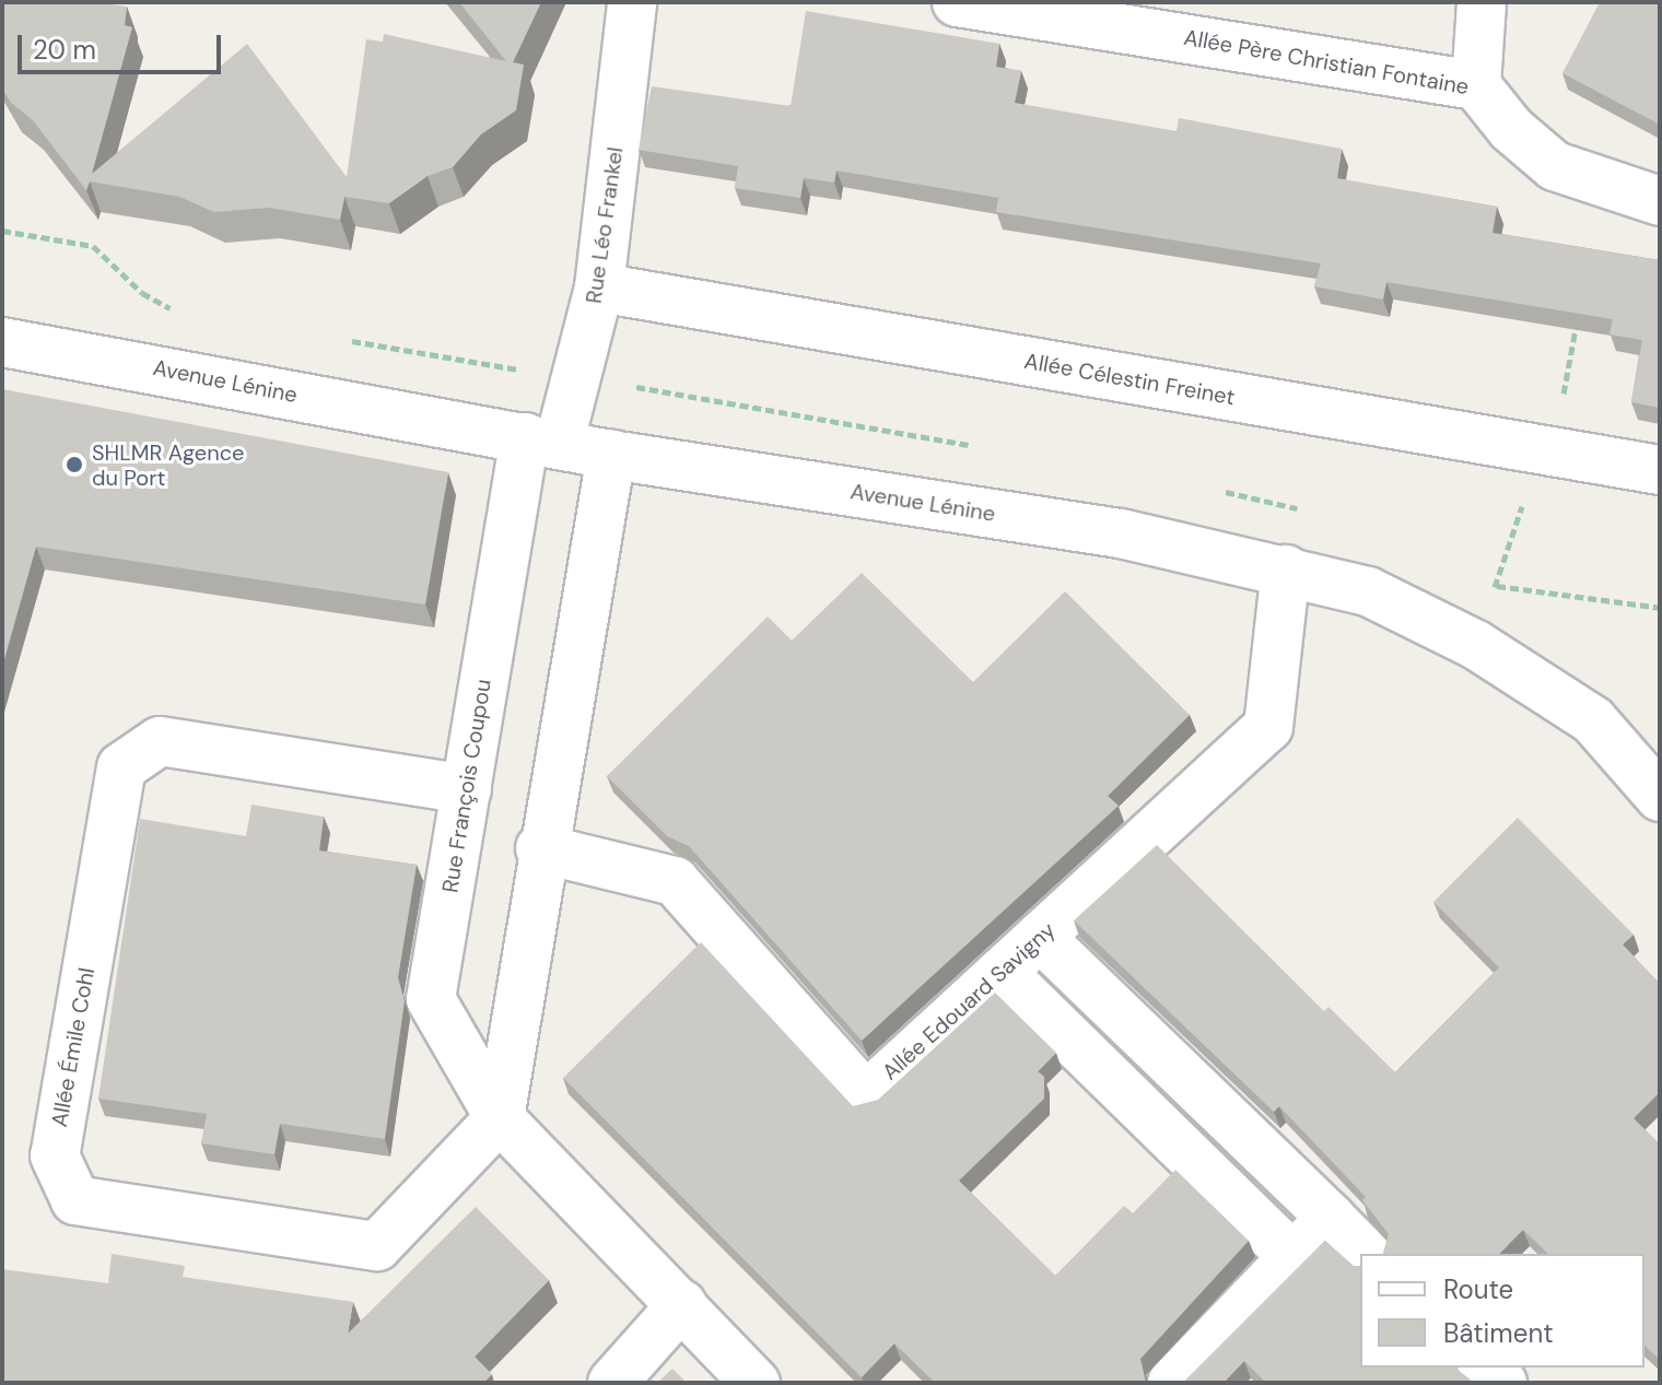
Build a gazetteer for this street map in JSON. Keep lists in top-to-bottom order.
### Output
{
  "streets": {
    "street": [
      "Allée Père Christian Fontaine",
      "Rue Léo Frankel",
      "Allée Célestin Freinet",
      "Avenue Lénine",
      "Rue François Coupou",
      "Allée Edouard Savigny",
      "Allée Émile Cohl"
    ]
  },
  "crossings": [
    ["Rue Léo Frankel", "Allée Célestin Freinet"],
    ["Rue Léo Frankel", "Avenue Lénine"],
    ["Rue Léo Frankel", "Rue François Coupou"],
    ["Avenue Lénine", "Rue François Coupou"],
    ["Avenue Lénine", "Allée Edouard Savigny"],
    ["Rue François Coupou", "Allée Émile Cohl"]
  ],
  "places": ["SHLMR Agence du Port"],
  "legend": ["Route", "Bâtiment"],
  "scale_bar": "20 m"
}
